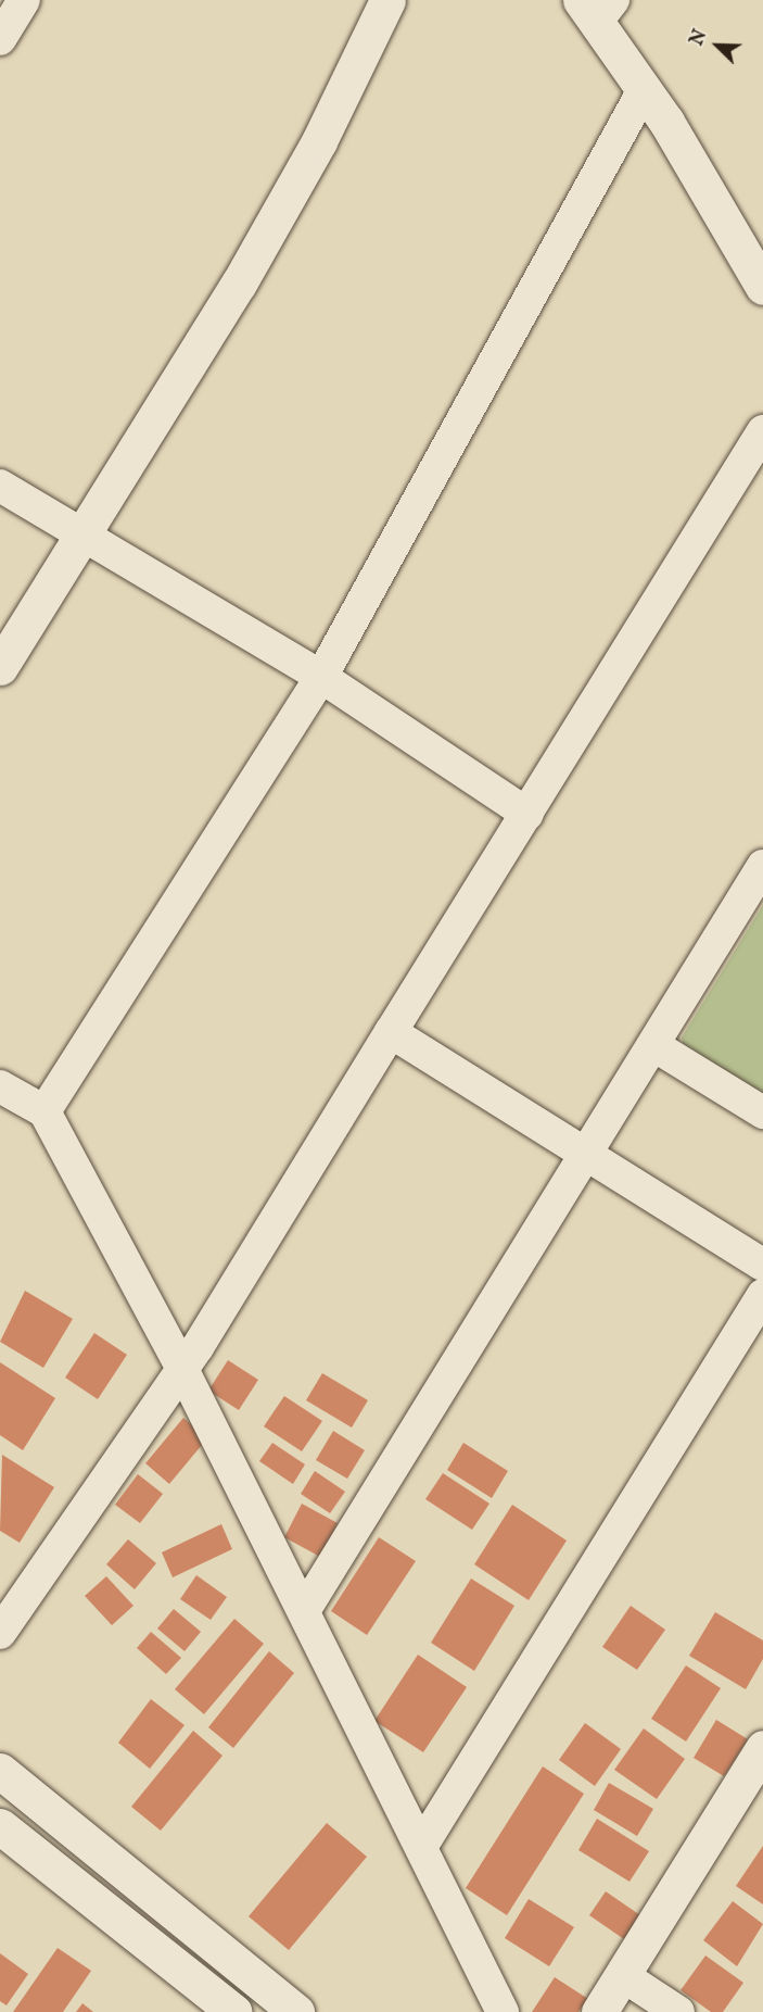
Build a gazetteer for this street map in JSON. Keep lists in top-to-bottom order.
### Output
{
  "north": "top left"
}
